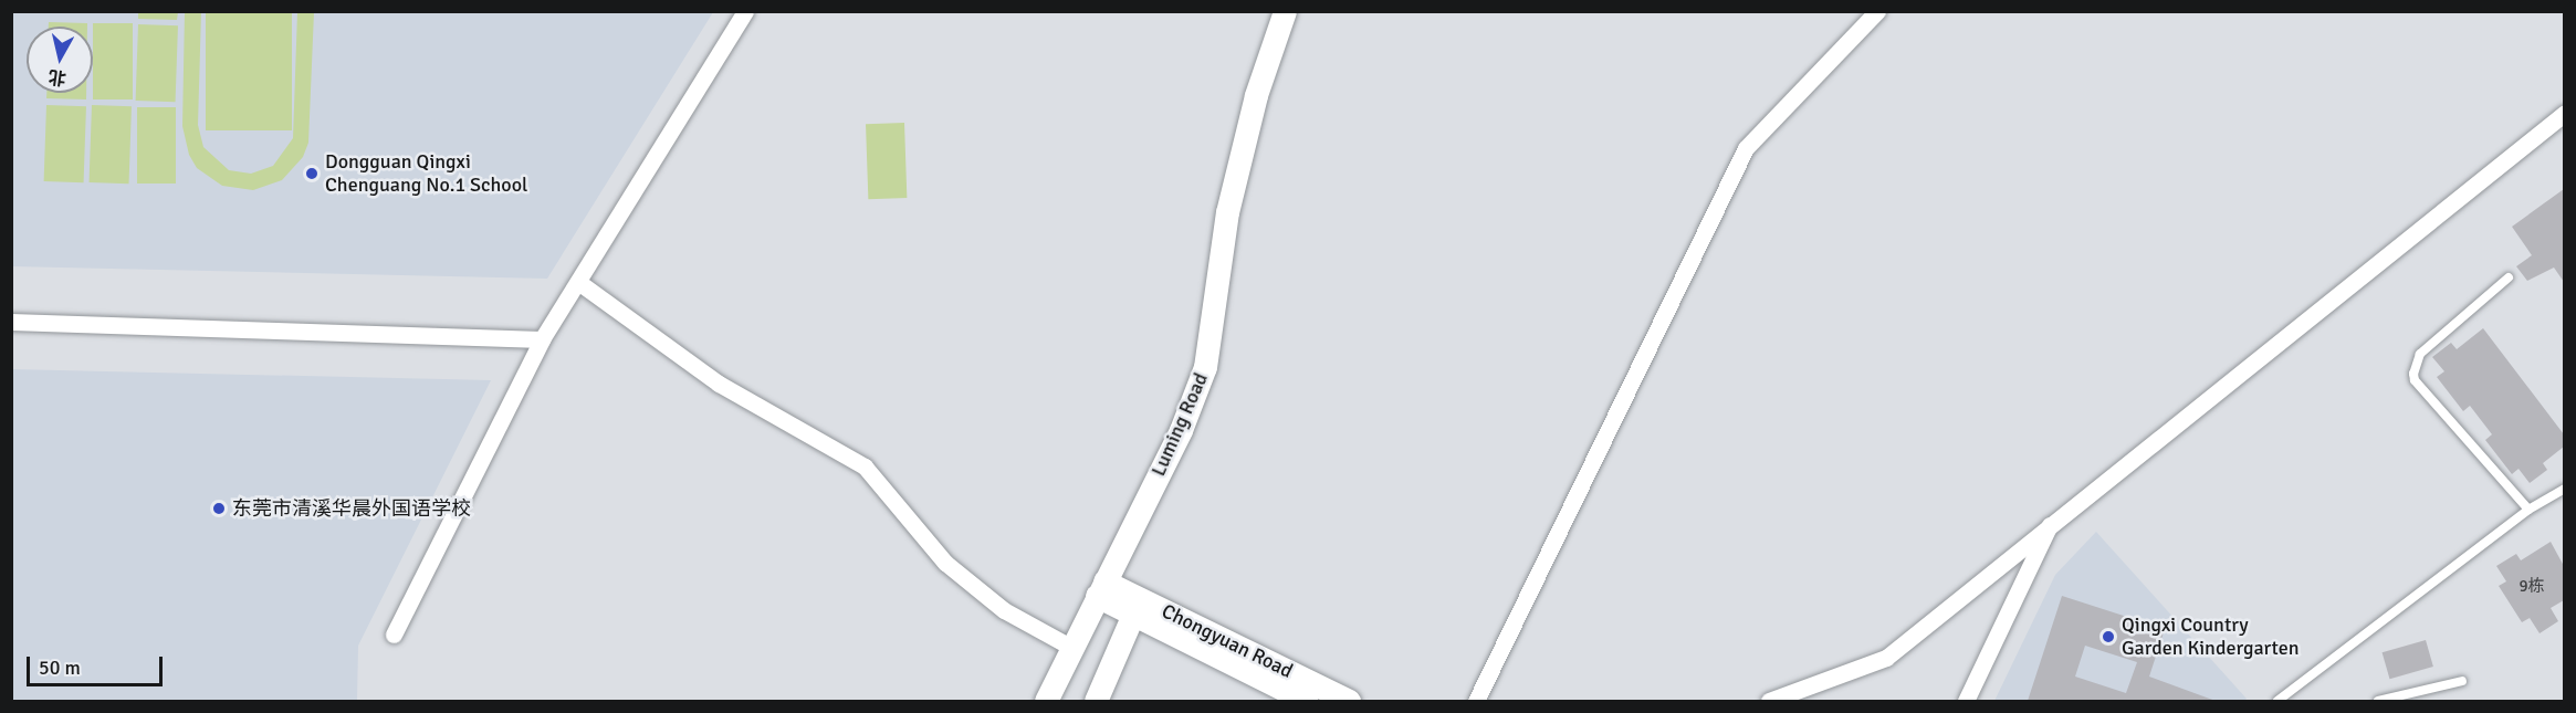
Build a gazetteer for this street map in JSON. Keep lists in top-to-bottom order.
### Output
{
  "streets": {
    "street": ["Luming Road", "Chongyuan Road"]
  },
  "crossings": [
    ["Luming Road", "Chongyuan Road"]
  ],
  "places": ["Dongguan Qingxi Chenguang No.1 School", "东莞市清溪华晨外国语学校", "Qingxi Country Garden Kindergarten"],
  "house_numbers": ["9栋"],
  "scale_bar": "50 m",
  "north": "bottom"
}
